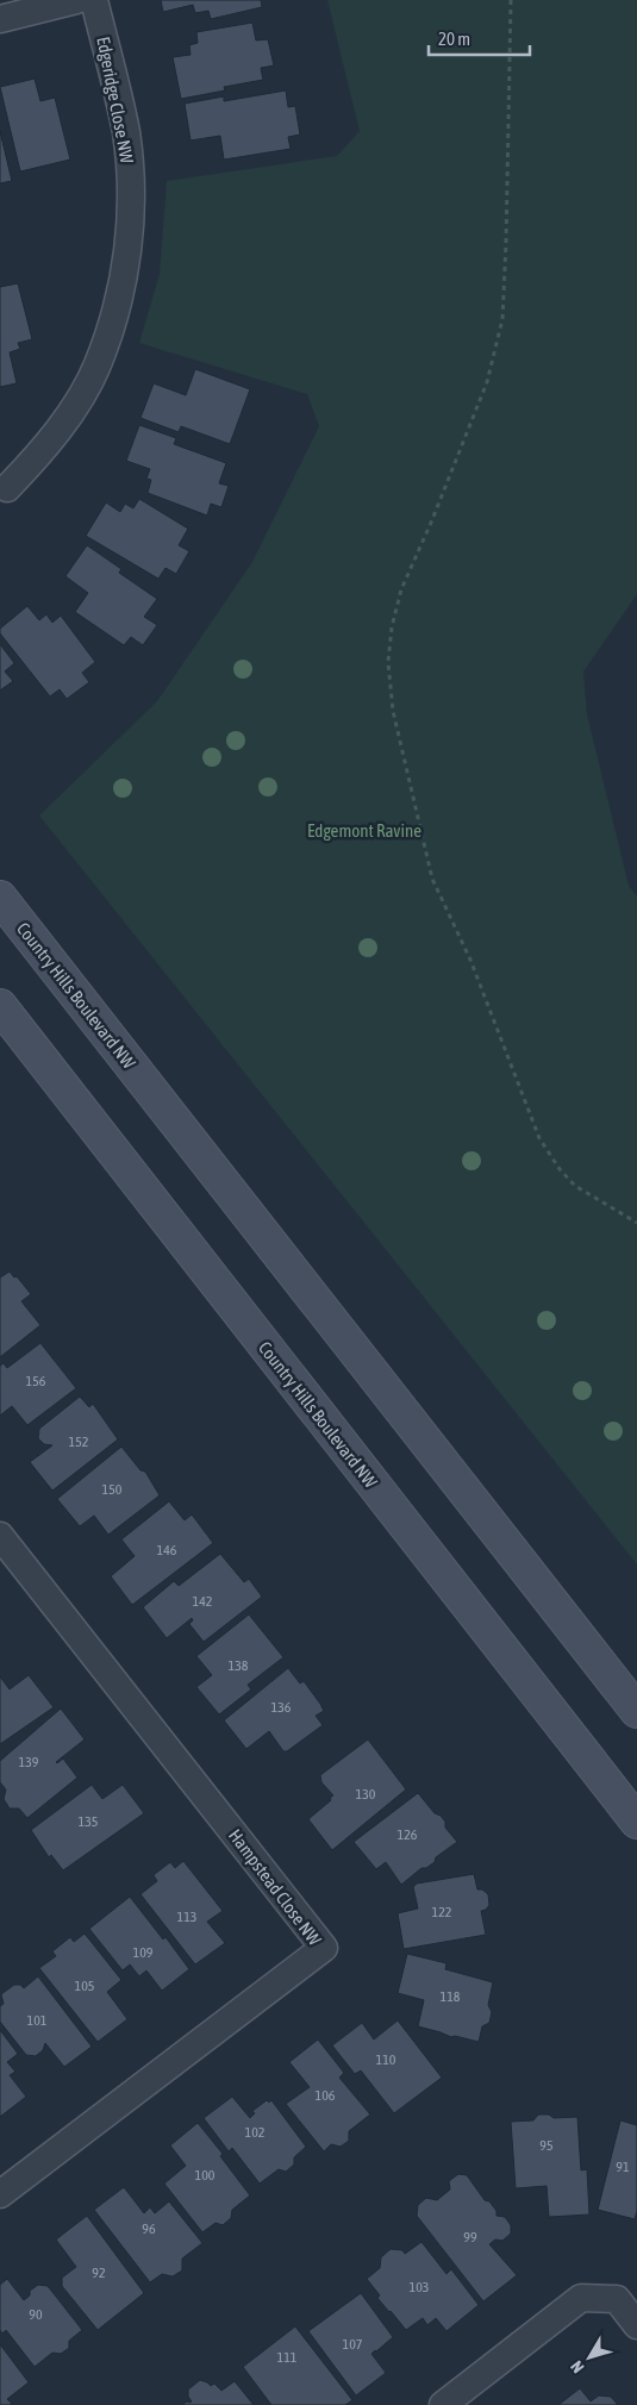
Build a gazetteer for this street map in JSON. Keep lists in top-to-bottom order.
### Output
{
  "streets": {
    "main road": ["Country Hills Boulevard NW"],
    "street": ["Edgeridge Close NW", "Hampstead Close NW"]
  },
  "parks": ["Edgemont Ravine"],
  "house_numbers": [
    "156",
    "152",
    "150",
    "146",
    "142",
    "138",
    "136",
    "139",
    "130",
    "135",
    "126",
    "122",
    "113",
    "109",
    "105",
    "118",
    "101",
    "110",
    "106",
    "102",
    "95",
    "91",
    "100",
    "96",
    "99",
    "92",
    "103",
    "90",
    "107",
    "111"
  ],
  "scale_bar": "20 m",
  "north": "bottom left"
}
